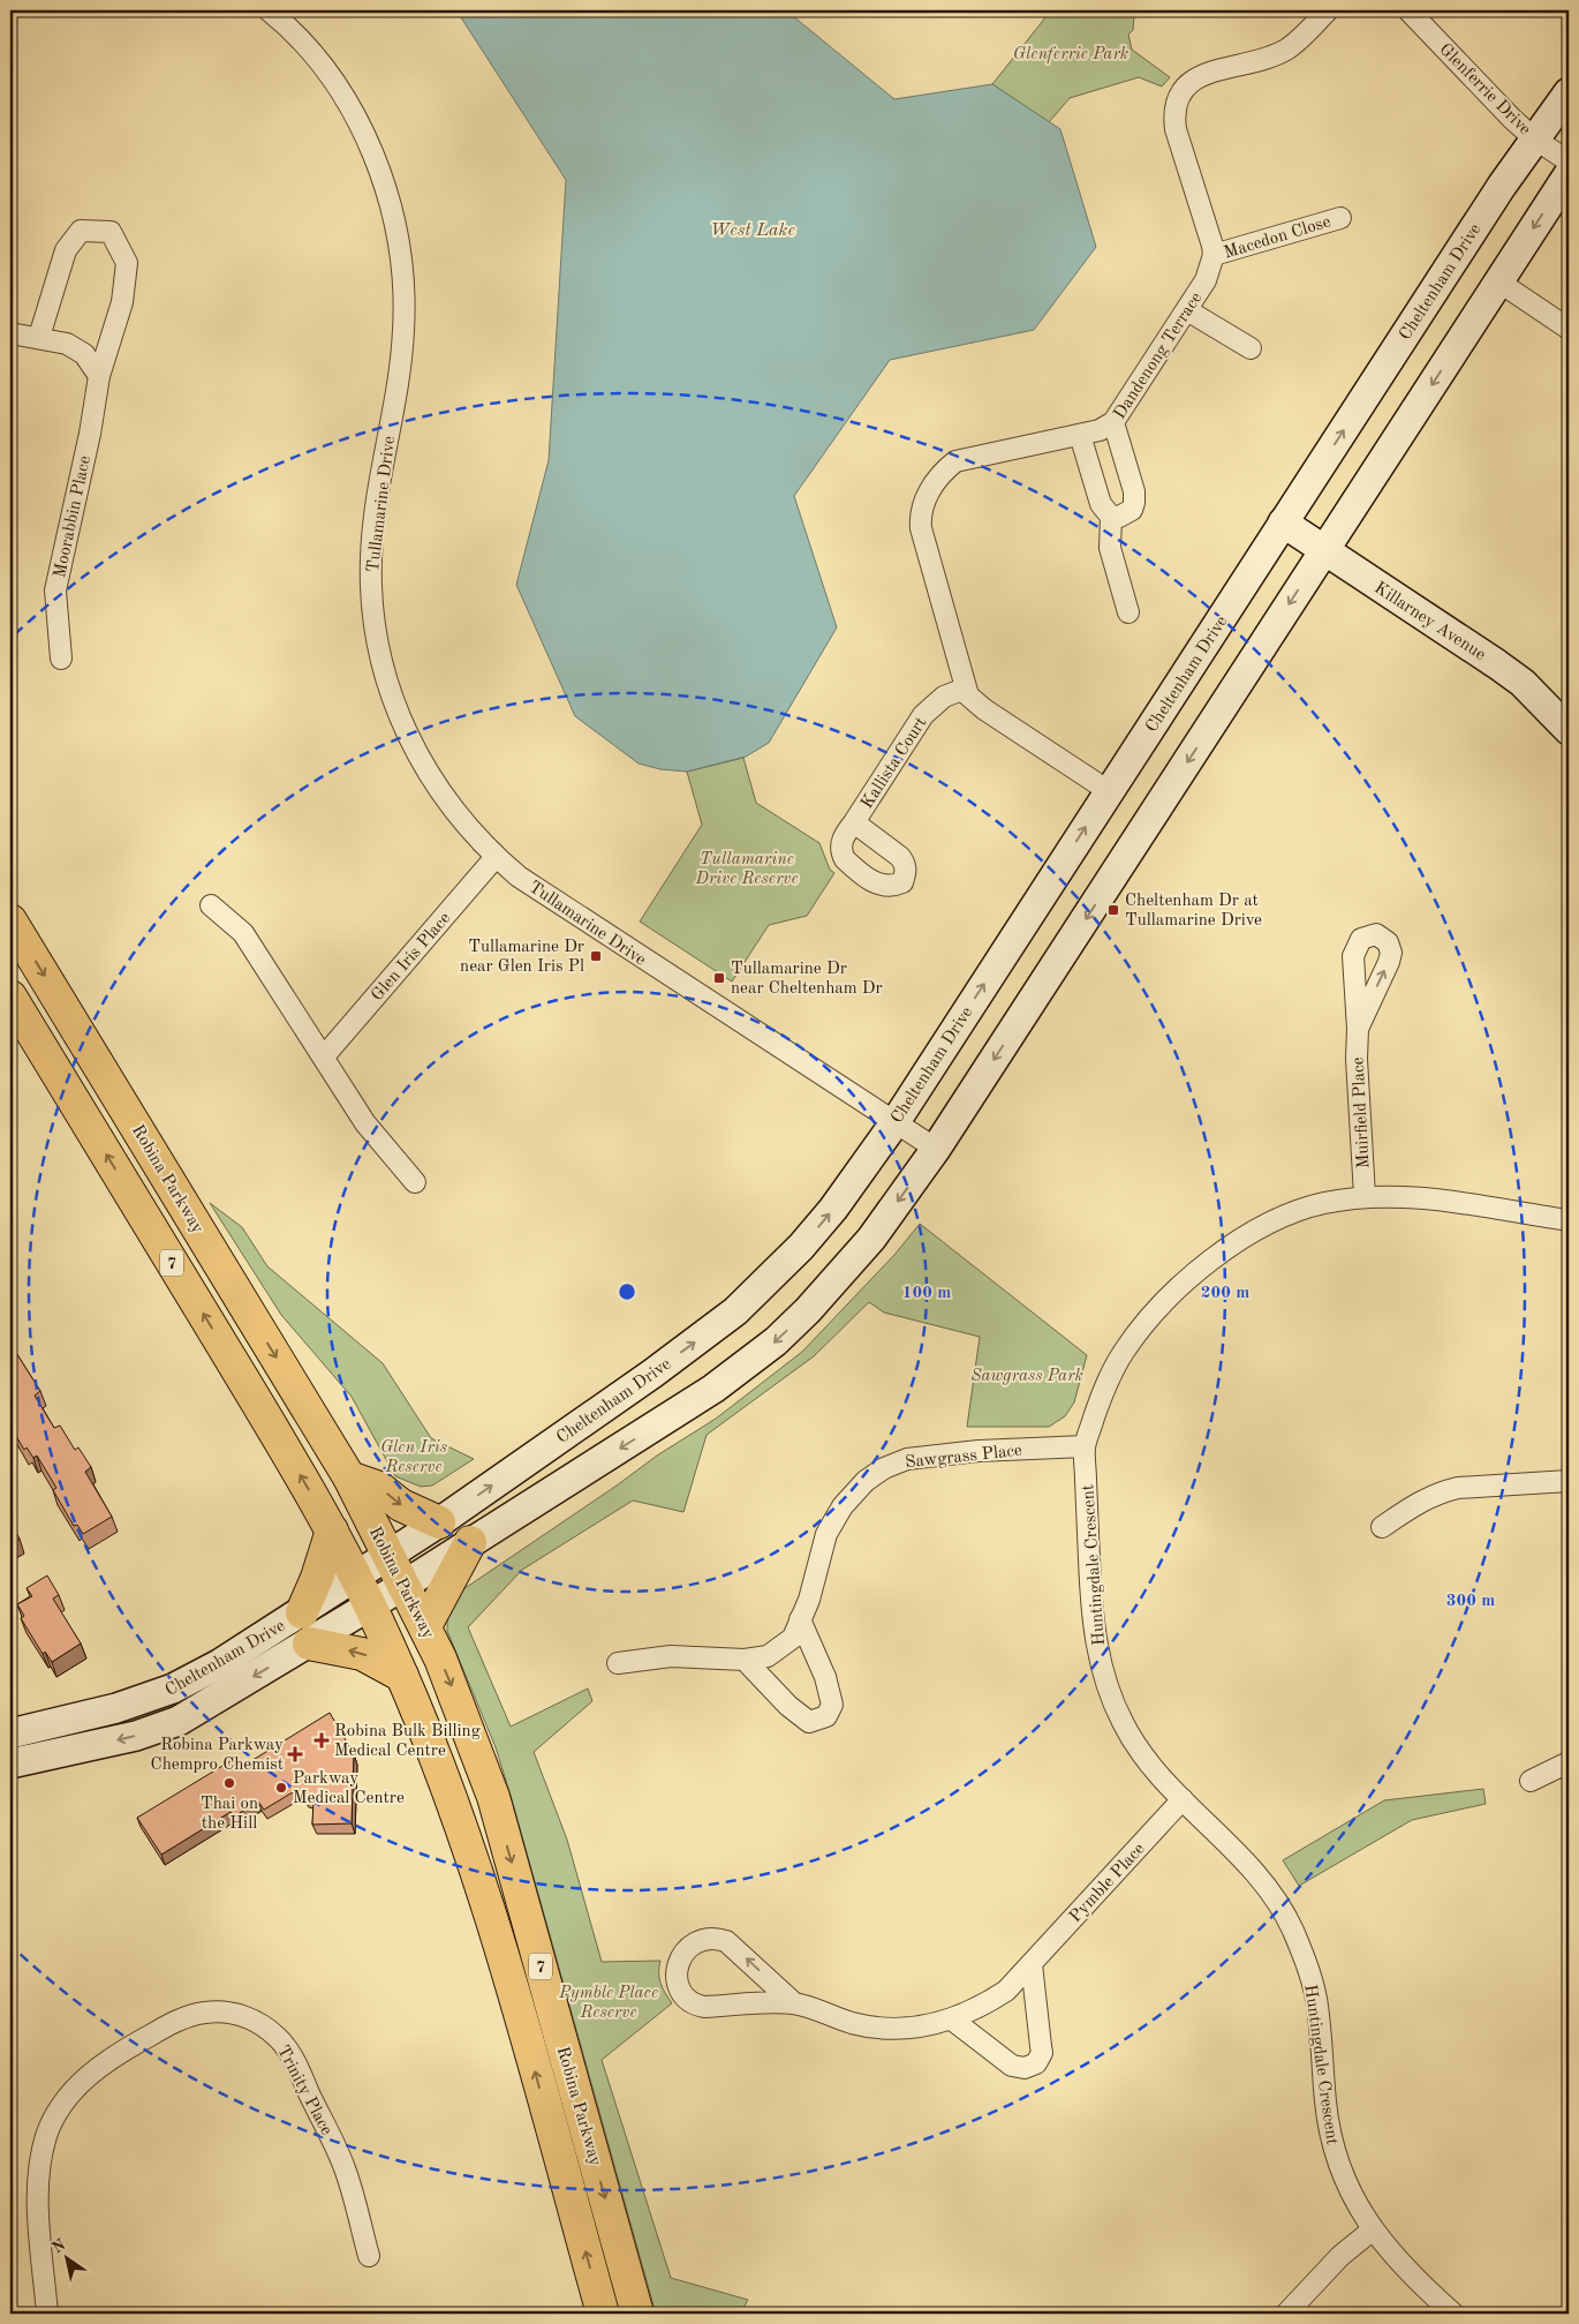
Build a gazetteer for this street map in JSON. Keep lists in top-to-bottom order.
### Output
{
  "streets": {
    "main road": [
      "Cheltenham Drive",
      "Killarney Avenue",
      "Robina Parkway",
      "7"
    ],
    "street": [
      "Glenferrie Drive",
      "Macedon Close",
      "Dandenong Terrace",
      "Tullamarine Drive",
      "Moorabbin Place",
      "Kallista Court",
      "Glen Iris Place",
      "Muirfield Place",
      "Sawgrass Place",
      "Huntingdale Crescent",
      "Pymble Place",
      "Trinity Place"
    ]
  },
  "crossings": [
    ["Glenferrie Drive", "Cheltenham Drive"],
    ["Macedon Close", "Dandenong Terrace"],
    ["Cheltenham Drive", "Dandenong Terrace"],
    ["Cheltenham Drive", "Tullamarine Drive"],
    ["Cheltenham Drive", "Killarney Avenue"],
    ["Cheltenham Drive", "Robina Parkway"],
    ["Dandenong Terrace", "Kallista Court"],
    ["Tullamarine Drive", "Glen Iris Place"],
    ["Muirfield Place", "Huntingdale Crescent"],
    ["Sawgrass Place", "Huntingdale Crescent"],
    ["Huntingdale Crescent", "Pymble Place"]
  ],
  "water": ["West Lake"],
  "parks": [
    "Glenferrie Park",
    "Tullamarine Drive Reserve",
    "Sawgrass Park",
    "Glen Iris Reserve",
    "Pymble Place Reserve"
  ],
  "places": {
    "transit": ["Cheltenham Dr at Tullamarine Drive", "Tullamarine Dr near Glen Iris Pl", "Tullamarine Dr near Cheltenham Dr"],
    "health": ["Robina Bulk Billing Medical Centre", "Robina Parkway Chempro Chemist"],
    "other": ["Thai on the Hill", "Parkway Medical Centre"]
  },
  "north": "top left",
  "rings": ["100 m", "200 m", "300 m"]
}
